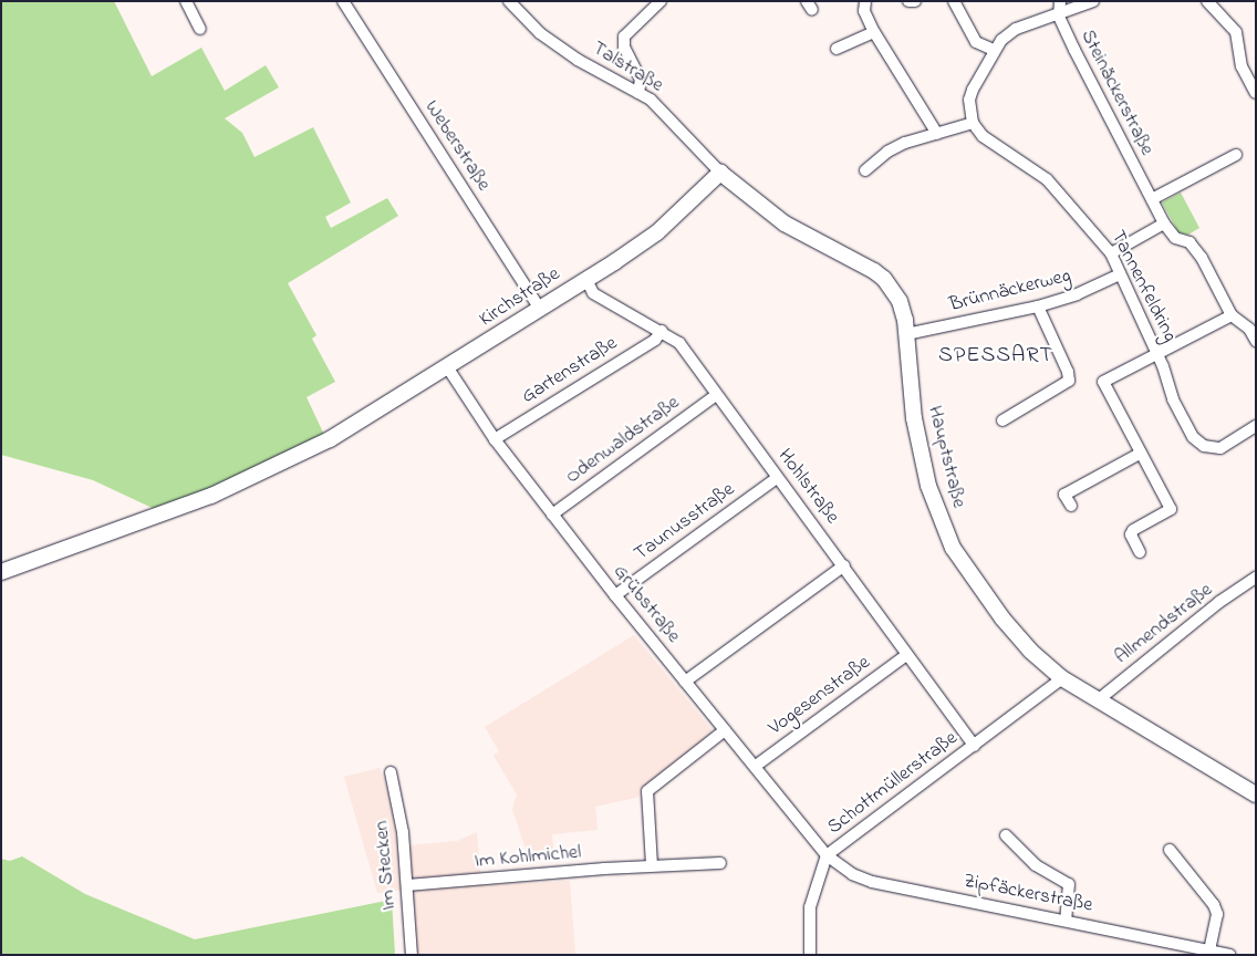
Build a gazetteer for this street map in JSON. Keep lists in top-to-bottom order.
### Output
{
  "streets": {
    "street": [
      "Talstraße",
      "Steinäckerstraße",
      "Weberstraße",
      "Tannenfeldring",
      "Brünnäckerweg",
      "Kirchstraße",
      "Gartenstraße",
      "Odenwaldstraße",
      "Hauptstraße",
      "Hohlstraße",
      "Taunusstraße",
      "Grübstraße",
      "Allmendstraße",
      "Vogesenstraße",
      "Schottmüllerstraße",
      "Im Kohlmichel",
      "Im Stecken",
      "Zipfäckerstraße"
    ]
  },
  "crossings": [
    ["Talstraße", "Kirchstraße"],
    ["Talstraße", "Hauptstraße"],
    ["Weberstraße", "Kirchstraße"],
    ["Tannenfeldring", "Brünnäckerweg"],
    ["Brünnäckerweg", "Hauptstraße"],
    ["Kirchstraße", "Hauptstraße"],
    ["Kirchstraße", "Hohlstraße"],
    ["Kirchstraße", "Grübstraße"],
    ["Gartenstraße", "Hohlstraße"],
    ["Gartenstraße", "Grübstraße"],
    ["Odenwaldstraße", "Hohlstraße"],
    ["Odenwaldstraße", "Grübstraße"],
    ["Hauptstraße", "Allmendstraße"],
    ["Hauptstraße", "Schottmüllerstraße"],
    ["Hohlstraße", "Taunusstraße"],
    ["Hohlstraße", "Vogesenstraße"],
    ["Hohlstraße", "Schottmüllerstraße"],
    ["Taunusstraße", "Grübstraße"],
    ["Grübstraße", "Vogesenstraße"],
    ["Grübstraße", "Schottmüllerstraße"],
    ["Grübstraße", "Zipfäckerstraße"],
    ["Schottmüllerstraße", "Zipfäckerstraße"],
    ["Im Kohlmichel", "Im Stecken"]
  ],
  "districts": ["SPESSART"]
}
